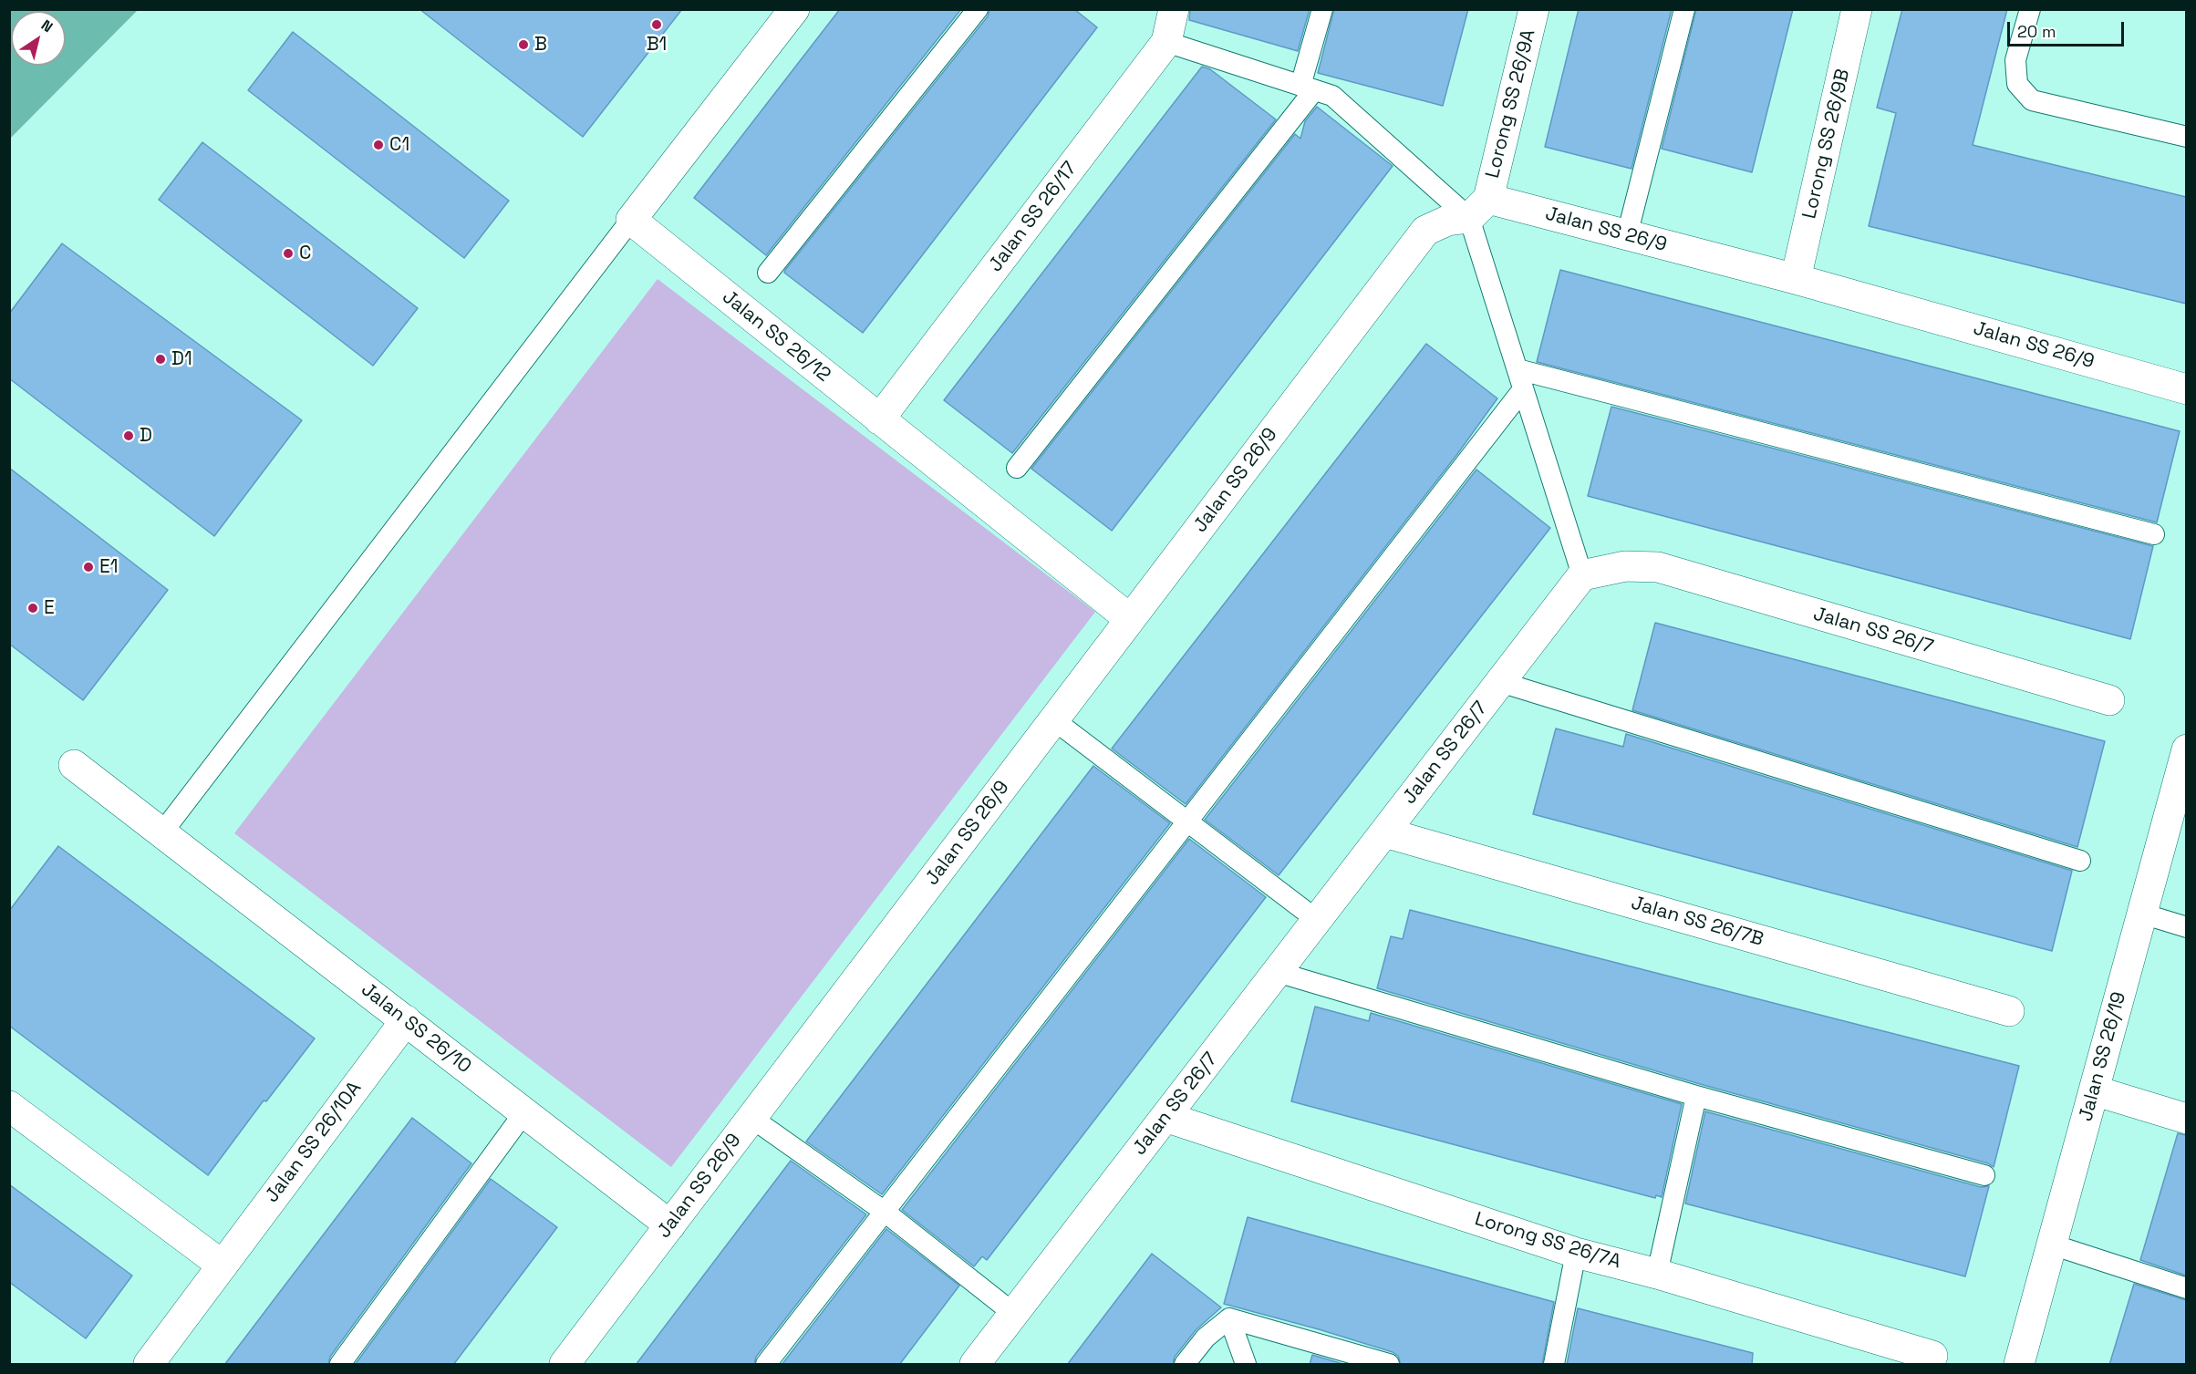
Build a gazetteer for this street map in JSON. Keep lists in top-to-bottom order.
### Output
{
  "streets": {
    "street": [
      "Lorong SS 26/9A",
      "Lorong SS 26/9B",
      "Jalan SS 26/17",
      "Jalan SS 26/9",
      "Jalan SS 26/12",
      "Jalan SS 26/7",
      "Jalan SS 26/7B",
      "Jalan SS 26/10",
      "Jalan SS 26/19",
      "Jalan SS 26/10A",
      "Lorong SS 26/7A"
    ]
  },
  "crossings": [
    ["Lorong SS 26/9A", "Jalan SS 26/9"],
    ["Lorong SS 26/9B", "Jalan SS 26/9"],
    ["Jalan SS 26/17", "Jalan SS 26/12"],
    ["Jalan SS 26/9", "Jalan SS 26/12"],
    ["Jalan SS 26/9", "Jalan SS 26/10"],
    ["Jalan SS 26/7", "Jalan SS 26/7B"],
    ["Jalan SS 26/7", "Lorong SS 26/7A"],
    ["Jalan SS 26/10", "Jalan SS 26/10A"]
  ],
  "places": [
    "B1",
    "B",
    "C1",
    "C",
    "D1",
    "D",
    "E1",
    "E"
  ],
  "scale_bar": "20 m",
  "north": "top right"
}
